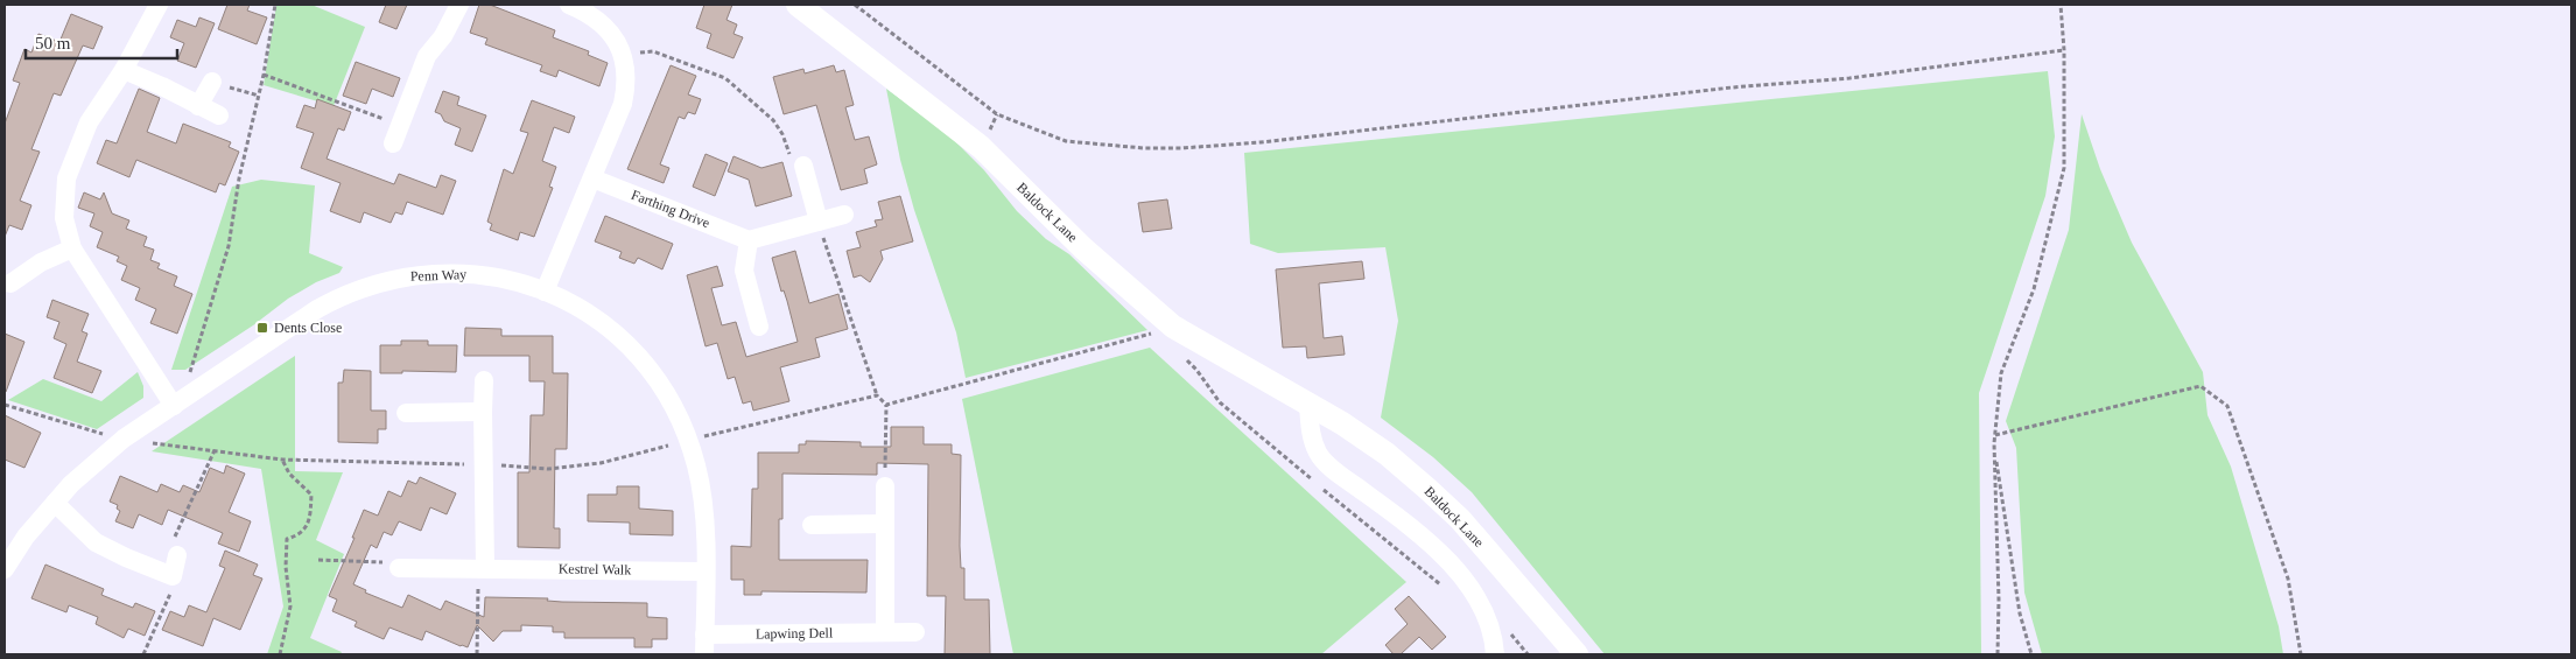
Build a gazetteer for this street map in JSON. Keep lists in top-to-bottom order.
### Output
{
  "streets": {
    "street": [
      "Farthing Drive",
      "Baldock Lane",
      "Penn Way",
      "Kestrel Walk",
      "Lapwing Dell"
    ]
  },
  "crossings": [
    ["Penn Way", "Kestrel Walk"],
    ["Penn Way", "Lapwing Dell"]
  ],
  "places": {
    "transit": ["Dents Close"]
  },
  "scale_bar": "50 m"
}
